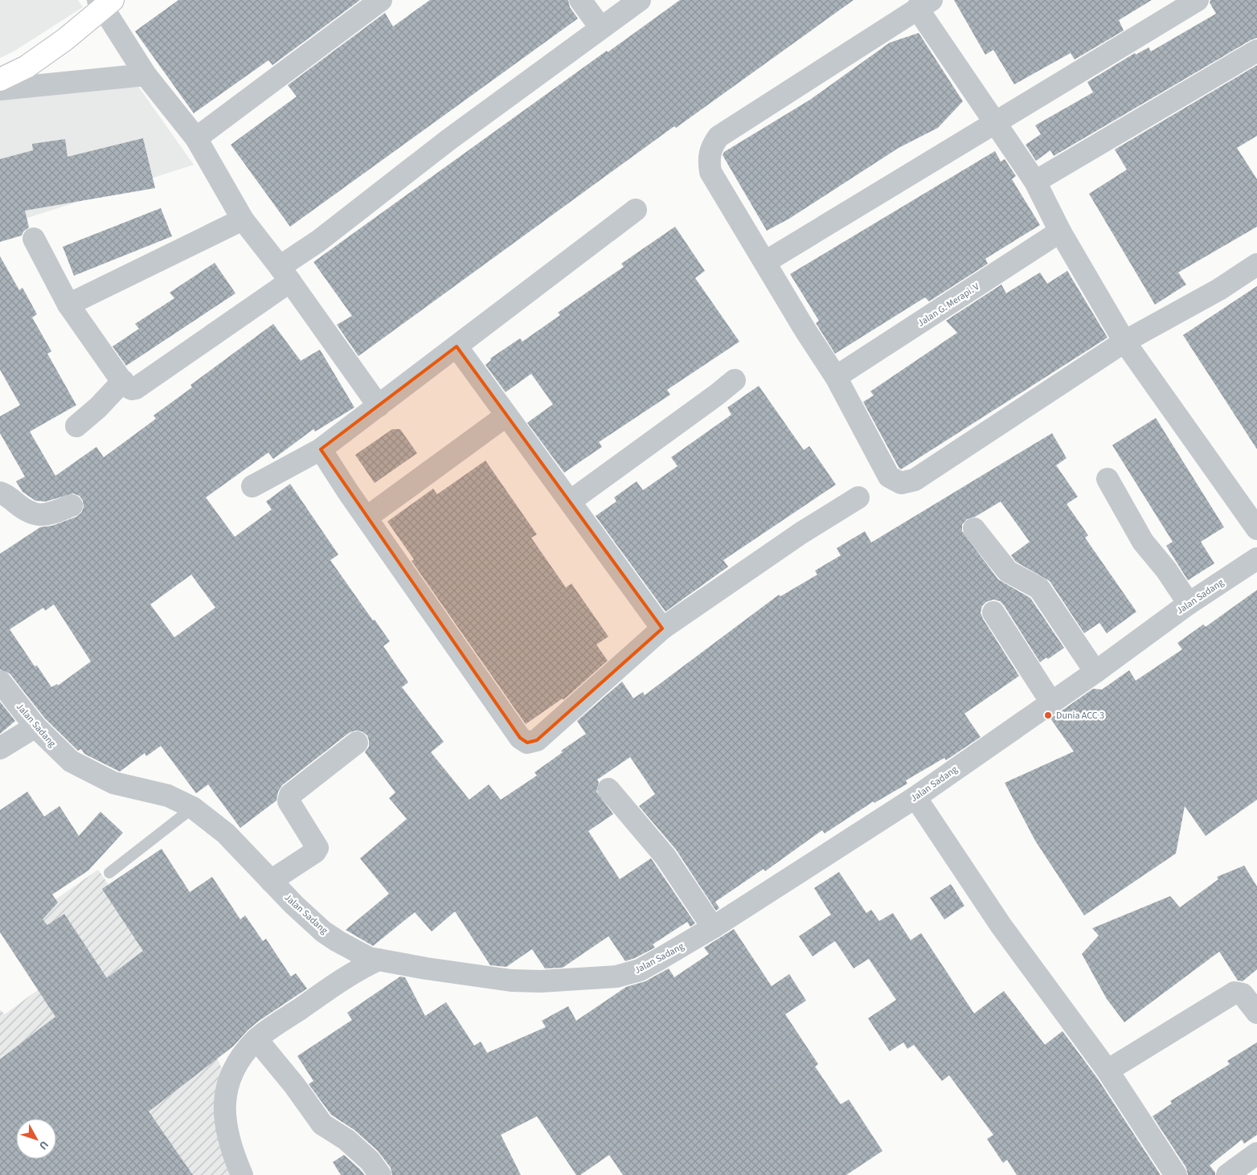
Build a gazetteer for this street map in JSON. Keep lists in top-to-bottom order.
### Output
{
  "streets": {
    "street": ["Jalan G. Merapi. V", "Jalan Sadang"]
  },
  "places": ["Dunia ACC 3"],
  "north": "bottom right"
}
